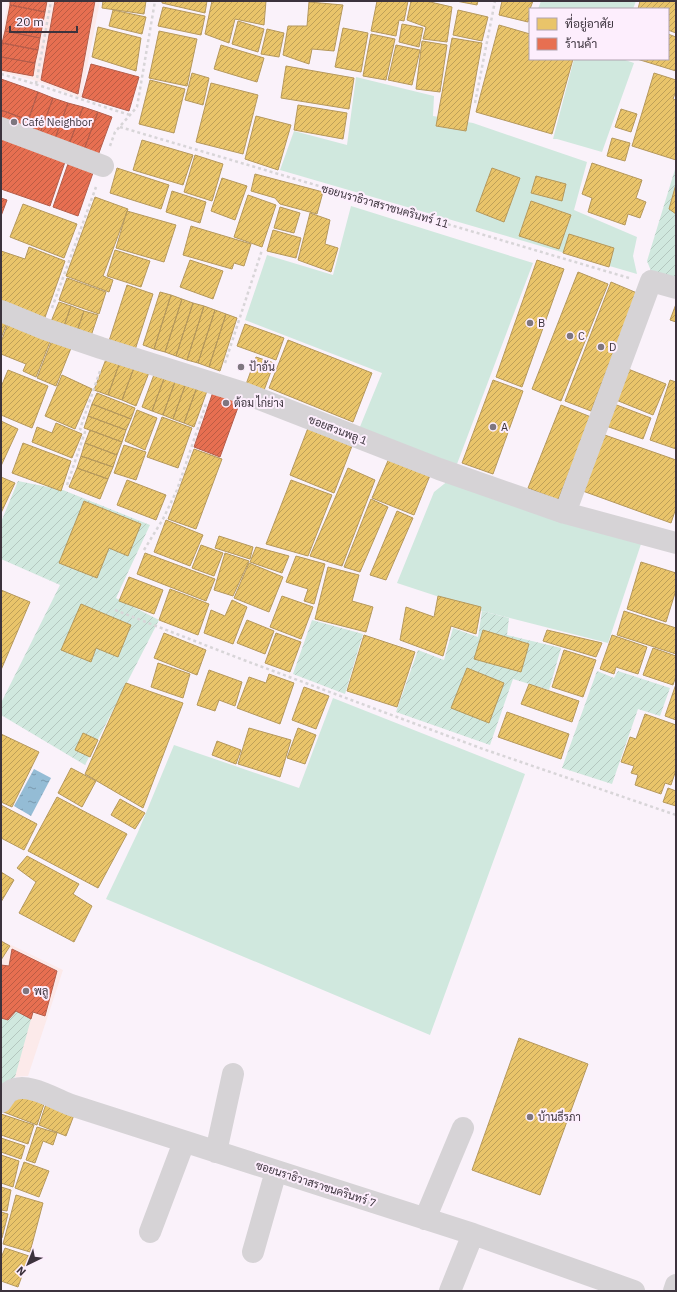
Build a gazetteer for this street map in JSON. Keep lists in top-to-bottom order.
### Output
{
  "streets": {
    "street": ["ซอยสวนพลู 1", "ซอยนราธิวาสราชนครินทร์ 7"],
    "path": ["ซอยนราธิวาสราชนครินทร์ 11"]
  },
  "places": [
    "Café Neighbor",
    "B",
    "C",
    "D",
    "ป้าอ้น",
    "ต้อม ไก่ย่าง",
    "A",
    "พลู",
    "บ้านธีรภา"
  ],
  "legend": ["ที่อยู่อาศัย", "ร้านค้า"],
  "scale_bar": "20 m",
  "north": "bottom left"
}
